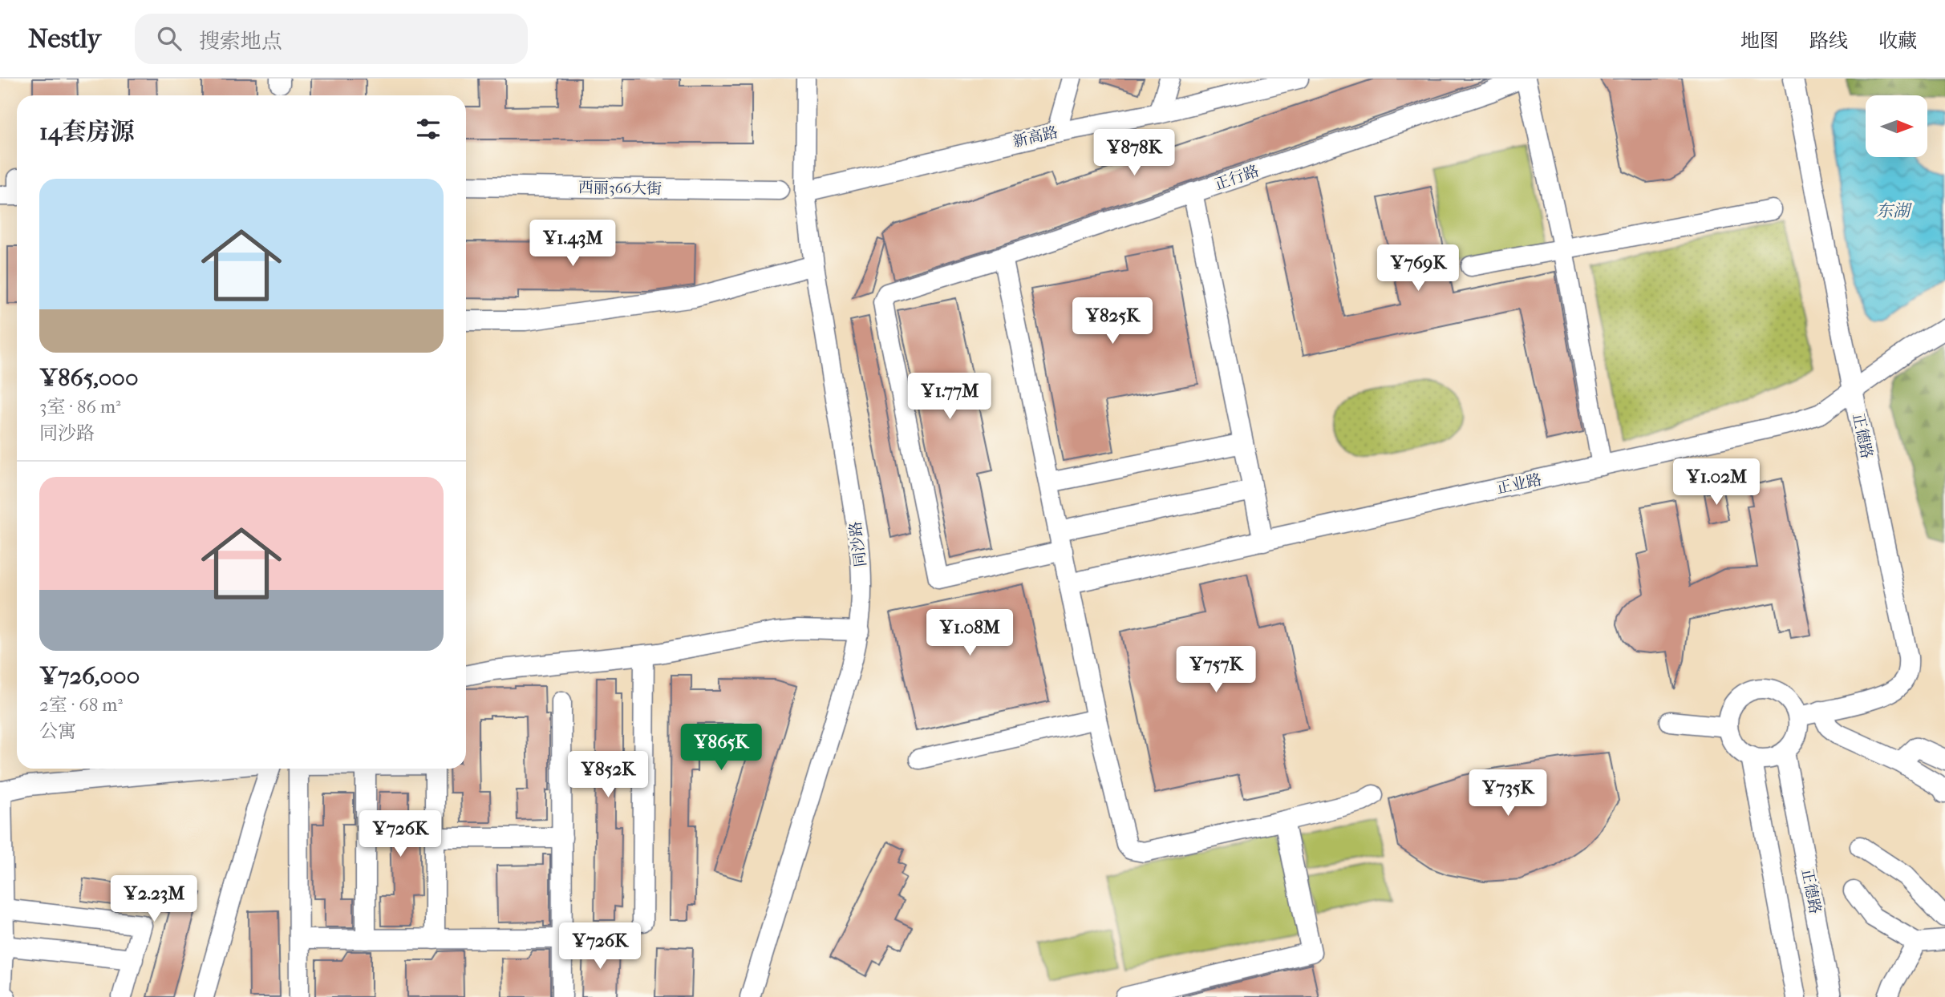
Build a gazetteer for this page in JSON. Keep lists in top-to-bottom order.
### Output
{
  "streets": {
    "street": [
      "新高路",
      "正行路",
      "西丽366大街",
      "正德路",
      "正业路",
      "同沙路"
    ]
  },
  "crossings": [
    ["新高路", "同沙路"],
    ["正德路", "正业路"]
  ],
  "water": ["东湖"],
  "north": "right",
  "page": {
    "header": "Nestly",
    "search": "搜索地点",
    "nav": ["地图", "路线", "收藏"],
    "heading": "14套房源",
    "price": [
      "¥878K",
      "¥1.43M",
      "¥769K",
      "¥825K",
      "¥1.77M",
      "¥1.02M",
      "¥1.08M",
      "¥757K",
      "¥865K",
      "¥852K",
      "¥735K",
      "¥726K",
      "¥2.23M",
      "¥726K"
    ],
    "list": [
      {
        "name": "¥865,000",
        "note": "3室 · 86 m² · 同沙路"
      },
      {
        "name": "¥726,000",
        "note": "2室 · 68 m² · 公寓"
      }
    ]
  }
}
